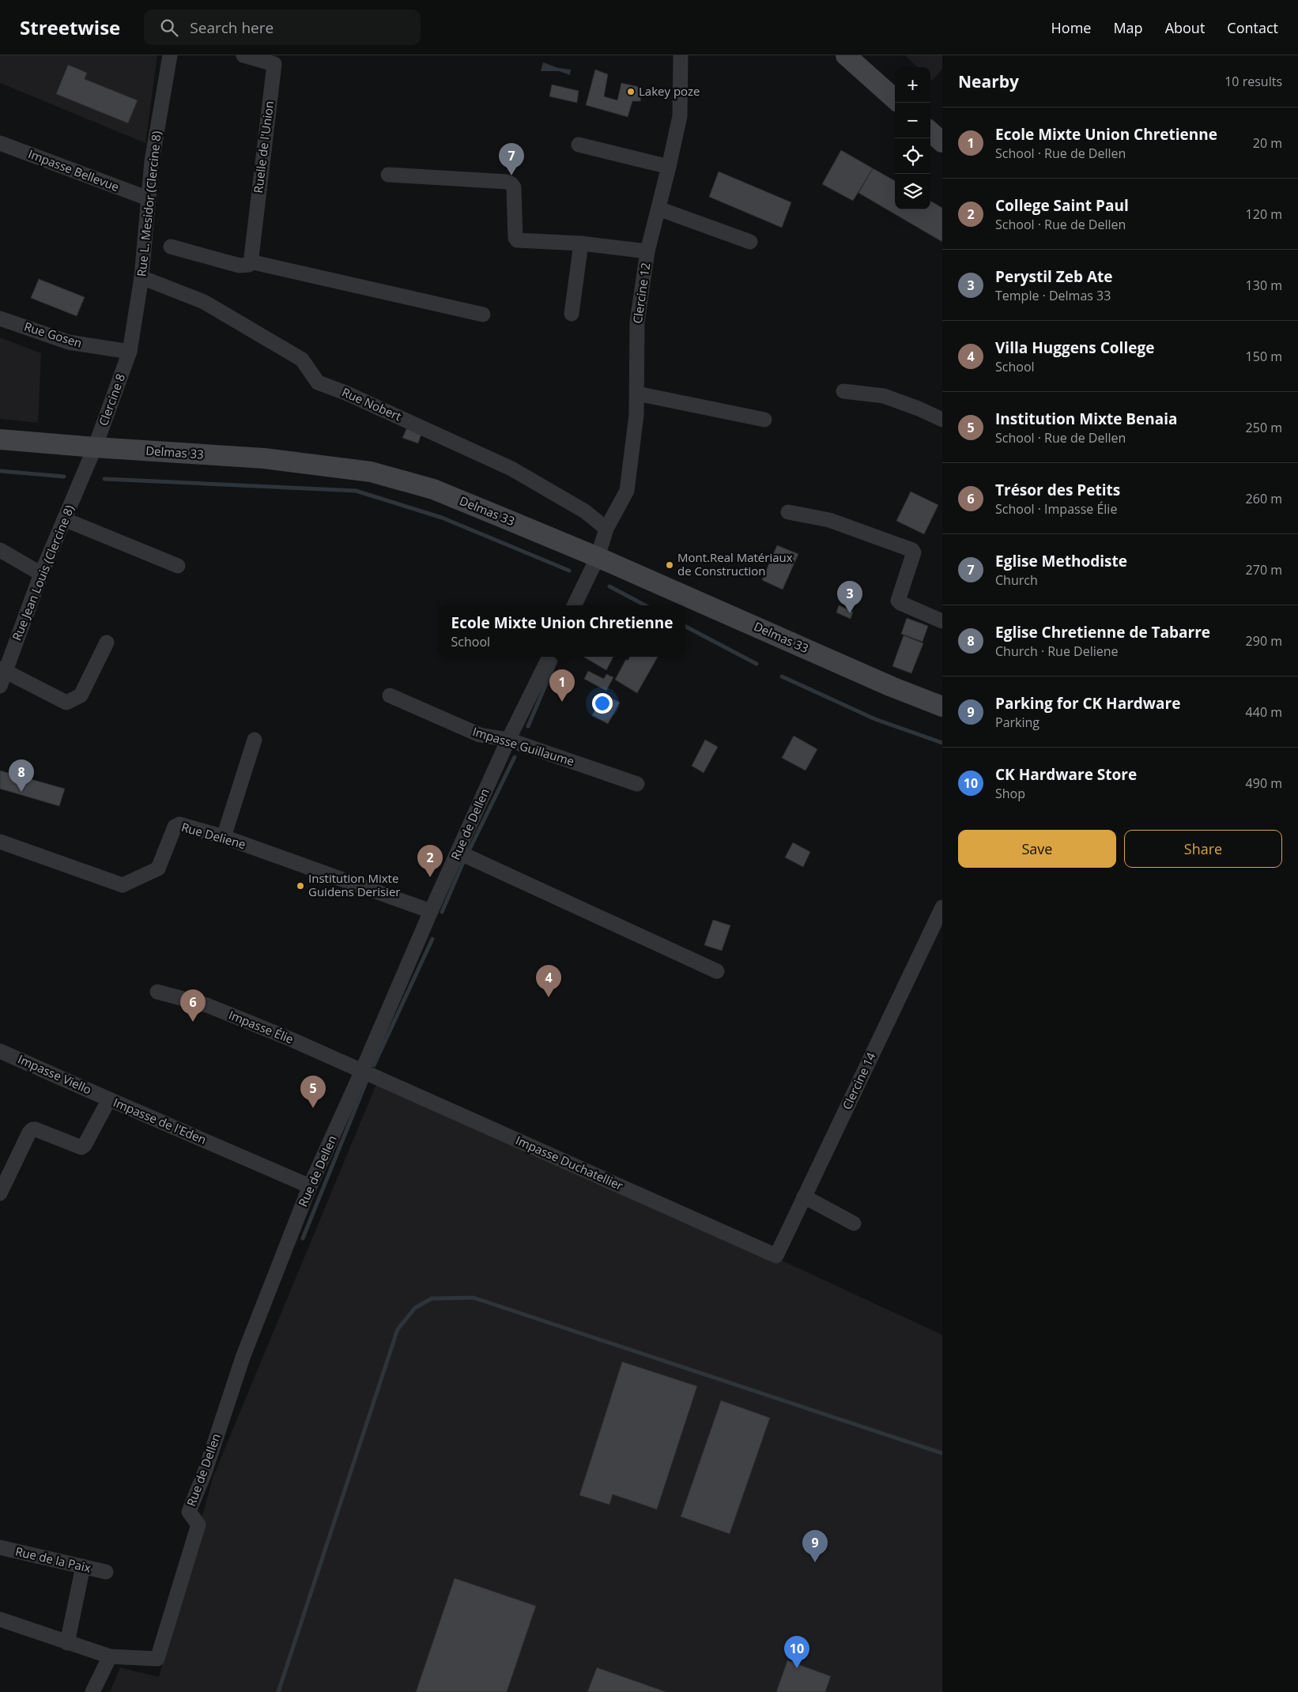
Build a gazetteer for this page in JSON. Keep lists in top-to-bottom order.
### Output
{
  "streets": {
    "main road": ["Delmas 33"],
    "street": [
      "Ruelle de l'Union",
      "Impasse Bellevue",
      "Rue L. Mesidor (Clercine 8)",
      "Clercine 12",
      "Rue Gosen",
      "Clercine 8",
      "Rue Nobert",
      "Rue Jean Louis (Clercine 8)",
      "Impasse Guillaume",
      "Rue de Dellen",
      "Rue Deliene",
      "Impasse Élie",
      "Impasse Viello",
      "Clercine 14",
      "Impasse de l'Eden",
      "Impasse Duchatellier",
      "Rue de la Paix"
    ]
  },
  "crossings": [
    ["Impasse Bellevue", "Rue L. Mesidor (Clercine 8)"],
    ["Rue L. Mesidor (Clercine 8)", "Rue Gosen"],
    ["Rue L. Mesidor (Clercine 8)", "Clercine 8"],
    ["Rue L. Mesidor (Clercine 8)", "Rue Nobert"],
    ["Clercine 12", "Rue Nobert"],
    ["Clercine 12", "Delmas 33"],
    ["Rue Gosen", "Clercine 8"],
    ["Clercine 8", "Delmas 33"],
    ["Clercine 8", "Rue Jean Louis (Clercine 8)"],
    ["Delmas 33", "Rue Jean Louis (Clercine 8)"],
    ["Impasse Guillaume", "Rue de Dellen"],
    ["Rue de Dellen", "Rue Deliene"],
    ["Rue de Dellen", "Impasse Élie"],
    ["Rue de Dellen", "Impasse de l'Eden"],
    ["Rue de Dellen", "Impasse Duchatellier"],
    ["Impasse Élie", "Impasse Duchatellier"],
    ["Impasse Viello", "Impasse de l'Eden"],
    ["Clercine 14", "Impasse Duchatellier"]
  ],
  "places": ["Lakey poze", "Mont.Real Matériaux de Construction", "Institution Mixte Guidens Derisier"],
  "page": {
    "header": "Streetwise",
    "search": "Search here",
    "nav": [
      "Home",
      "Map",
      "About",
      "Contact"
    ],
    "heading": ["Nearby", "10 results"],
    "map_buttons": ["+", "−"],
    "list": [
      {
        "mark": "1",
        "name": "Ecole Mixte Union Chretienne",
        "note": "School · Rue de Dellen",
        "value": "20 m"
      },
      {
        "mark": "2",
        "name": "College Saint Paul",
        "note": "School · Rue de Dellen",
        "value": "120 m"
      },
      {
        "mark": "3",
        "name": "Perystil Zeb Ate",
        "note": "Temple · Delmas 33",
        "value": "130 m"
      },
      {
        "mark": "4",
        "name": "Villa Huggens College",
        "note": "School",
        "value": "150 m"
      },
      {
        "mark": "5",
        "name": "Institution Mixte Benaia",
        "note": "School · Rue de Dellen",
        "value": "250 m"
      },
      {
        "mark": "6",
        "name": "Trésor des Petits",
        "note": "School · Impasse Élie",
        "value": "260 m"
      },
      {
        "mark": "7",
        "name": "Eglise Methodiste",
        "note": "Church",
        "value": "270 m"
      },
      {
        "mark": "8",
        "name": "Eglise Chretienne de Tabarre",
        "note": "Church · Rue Deliene",
        "value": "290 m"
      },
      {
        "mark": "9",
        "name": "Parking for CK Hardware",
        "note": "Parking",
        "value": "440 m"
      },
      {
        "mark": "10",
        "name": "CK Hardware Store",
        "note": "Shop",
        "value": "490 m"
      }
    ],
    "pins": [
      "7",
      "3",
      "1",
      "8",
      "2",
      "4",
      "6",
      "5",
      "9",
      "10"
    ],
    "popup": ["Ecole Mixte Union Chretienne", "School"],
    "buttons": ["Save", "Share"]
  }
}
